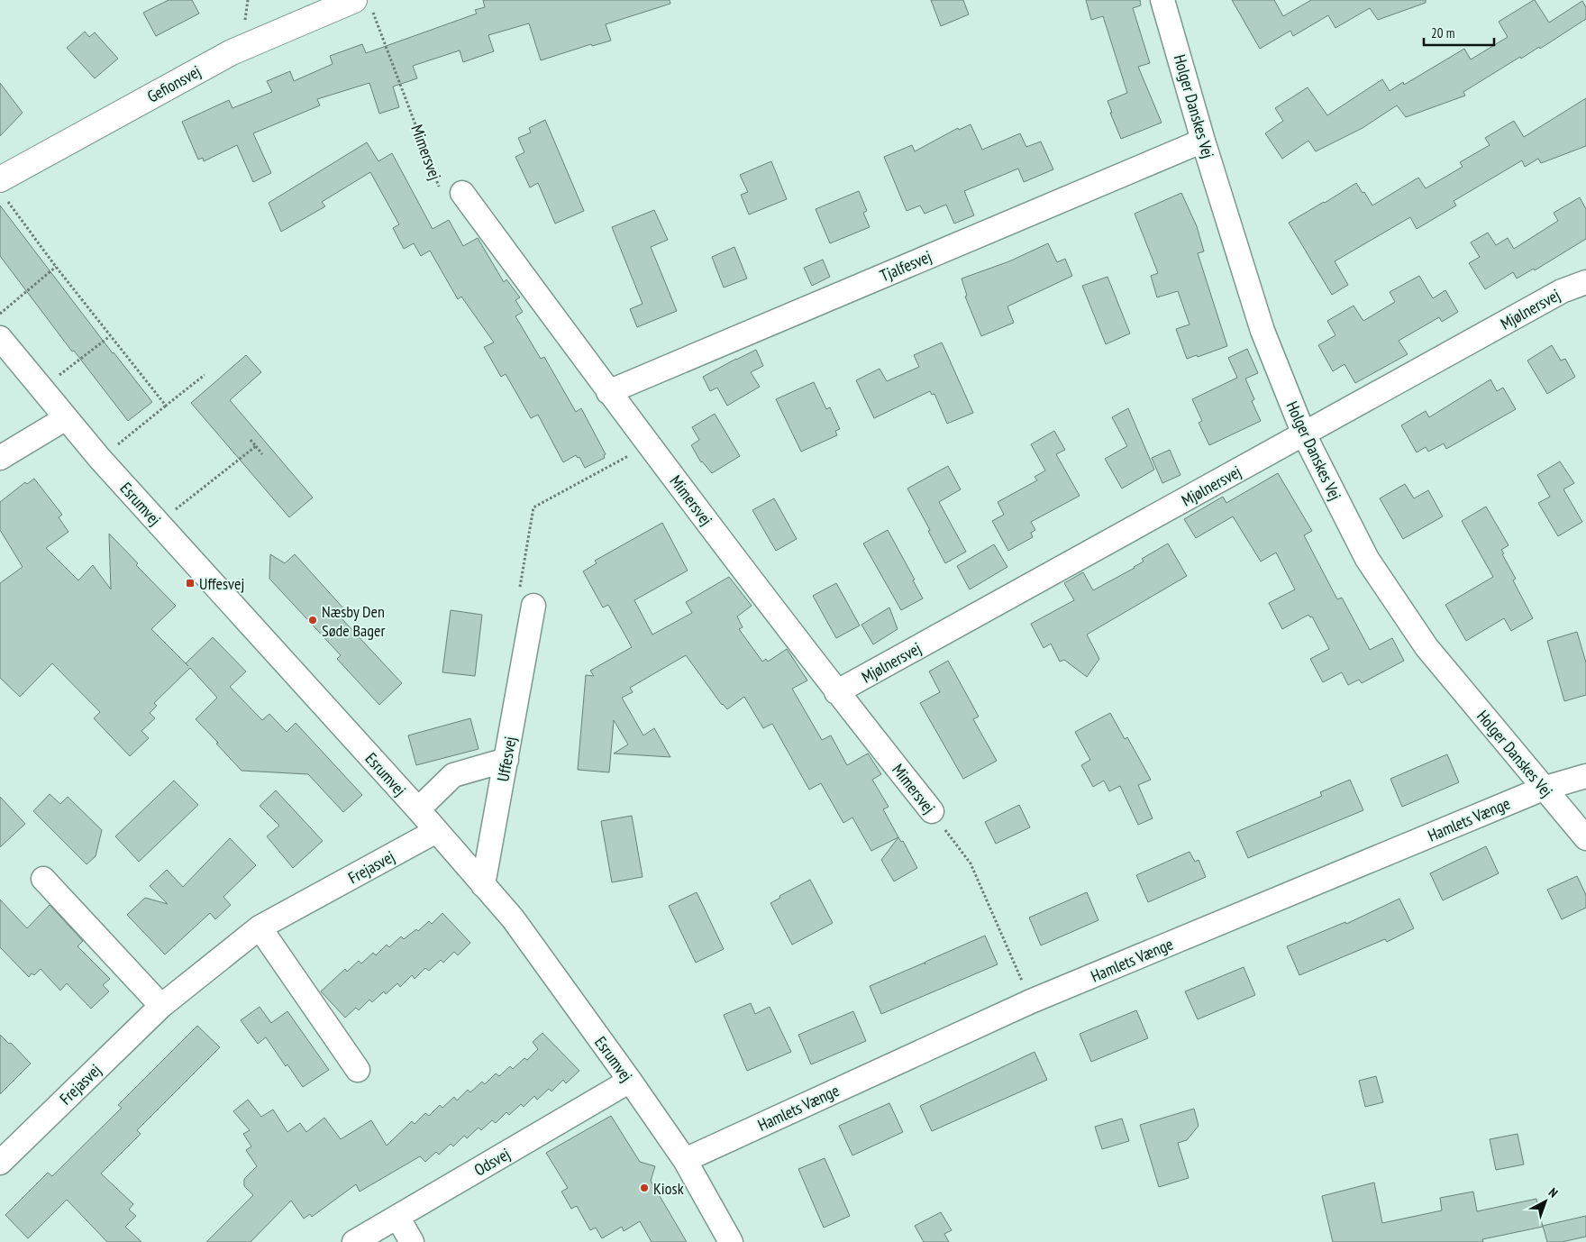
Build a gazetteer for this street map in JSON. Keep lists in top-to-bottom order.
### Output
{
  "streets": {
    "main road": ["Gefionsvej"],
    "street": [
      "Holger Danskes Vej",
      "Mimersvej",
      "Tjalfesvej",
      "Mjølnersvej",
      "Esrumvej",
      "Uffesvej",
      "Hamlets Vænge",
      "Frejasvej",
      "Odsvej"
    ]
  },
  "crossings": [
    ["Gefionsvej", "Mimersvej"],
    ["Holger Danskes Vej", "Tjalfesvej"],
    ["Holger Danskes Vej", "Mjølnersvej"],
    ["Holger Danskes Vej", "Hamlets Vænge"],
    ["Mimersvej", "Tjalfesvej"],
    ["Mimersvej", "Mjølnersvej"],
    ["Mimersvej", "Hamlets Vænge"],
    ["Esrumvej", "Uffesvej"],
    ["Esrumvej", "Hamlets Vænge"],
    ["Esrumvej", "Frejasvej"],
    ["Esrumvej", "Odsvej"]
  ],
  "places": {
    "transit": ["Uffesvej"],
    "other": ["Næsby Den Søde Bager", "Kiosk"]
  },
  "scale_bar": "20 m",
  "north": "top right"
}
